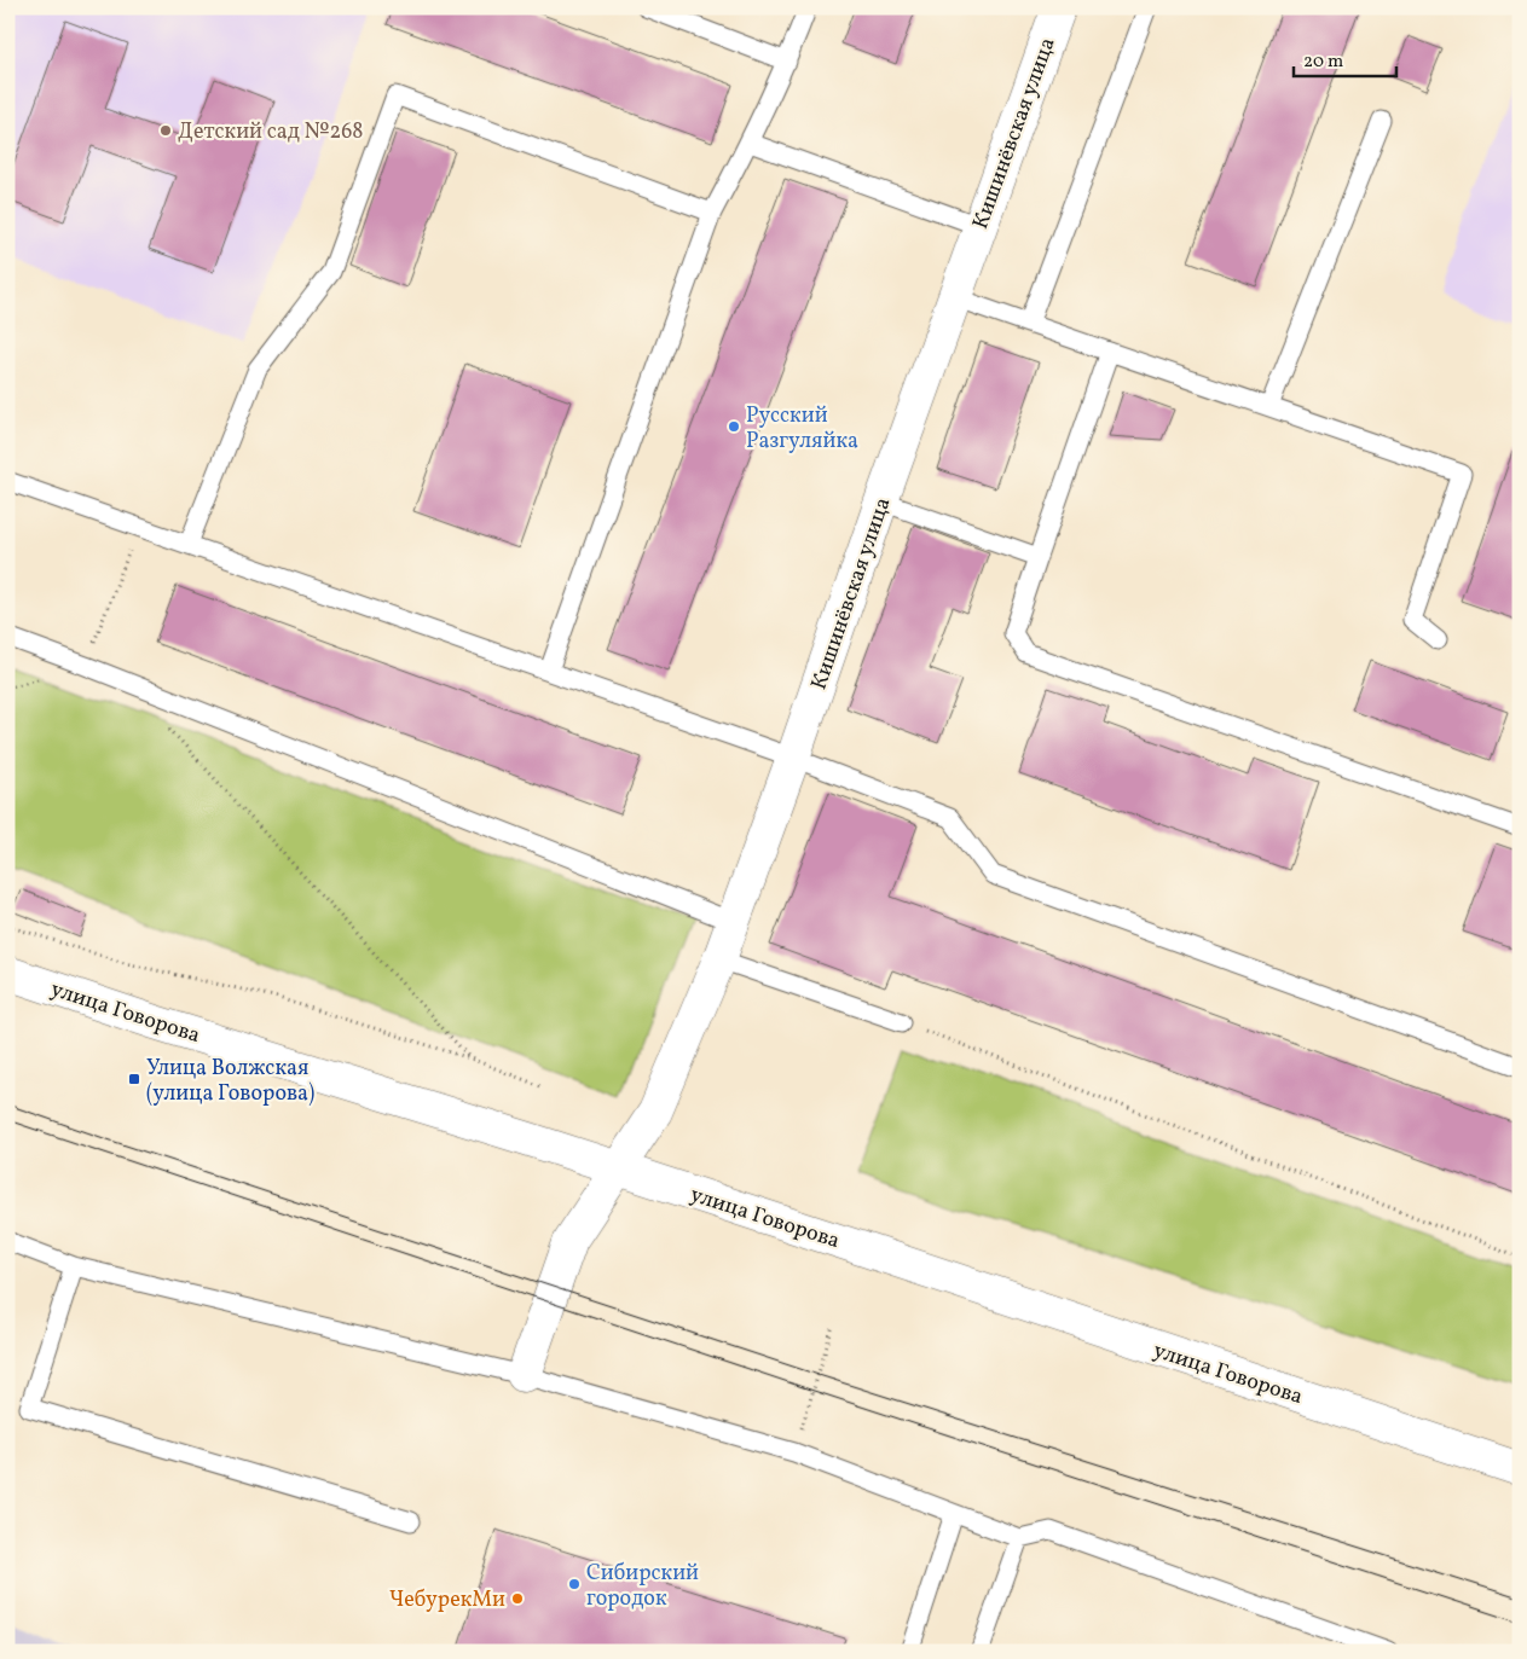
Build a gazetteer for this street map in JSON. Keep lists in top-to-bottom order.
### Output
{
  "streets": {
    "main road": ["Кишинёвская улица", "улица Говорова"]
  },
  "crossings": [
    ["Кишинёвская улица", "улица Говорова"]
  ],
  "places": {
    "other": [
      "Детский сад №268",
      "Русский Разгуляйка",
      "Сибирский городок",
      "ЧебурекМи"
    ],
    "transit": ["Улица Волжская (улица Говорова)"]
  },
  "scale_bar": "20 m"
}
